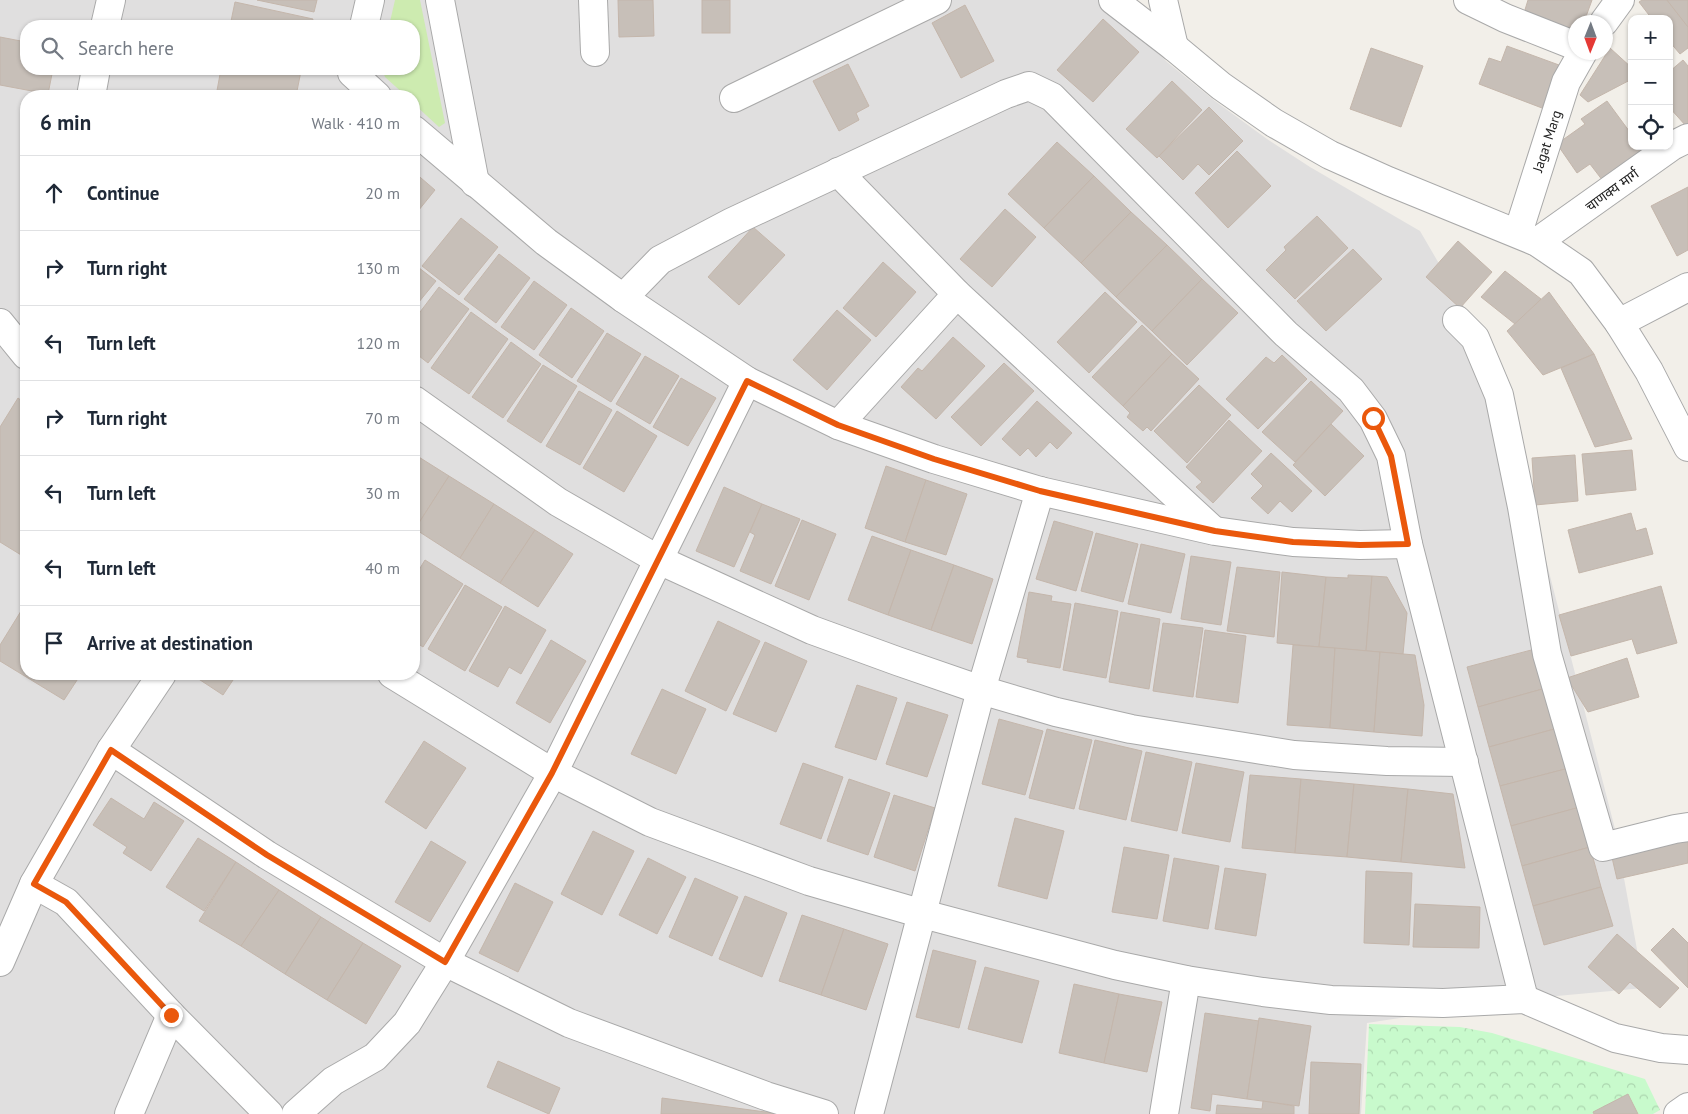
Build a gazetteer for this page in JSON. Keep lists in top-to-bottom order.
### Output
{
  "streets": {
    "street": ["Jagat Marg", "चाणक्य मार्ग"]
  },
  "crossings": [
    ["Jagat Marg", "चाणक्य मार्ग"]
  ],
  "north": "bottom",
  "page": {
    "map_buttons": ["+", "−"],
    "search": "Search here",
    "heading": ["6 min", "Walk · 410 m"],
    "list": [
      ["Continue", "20 m"],
      ["Turn right", "130 m"],
      ["Turn left", "120 m"],
      ["Turn right", "70 m"],
      ["Turn left", "30 m"],
      ["Turn left", "40 m"],
      "Arrive at destination"
    ]
  }
}
